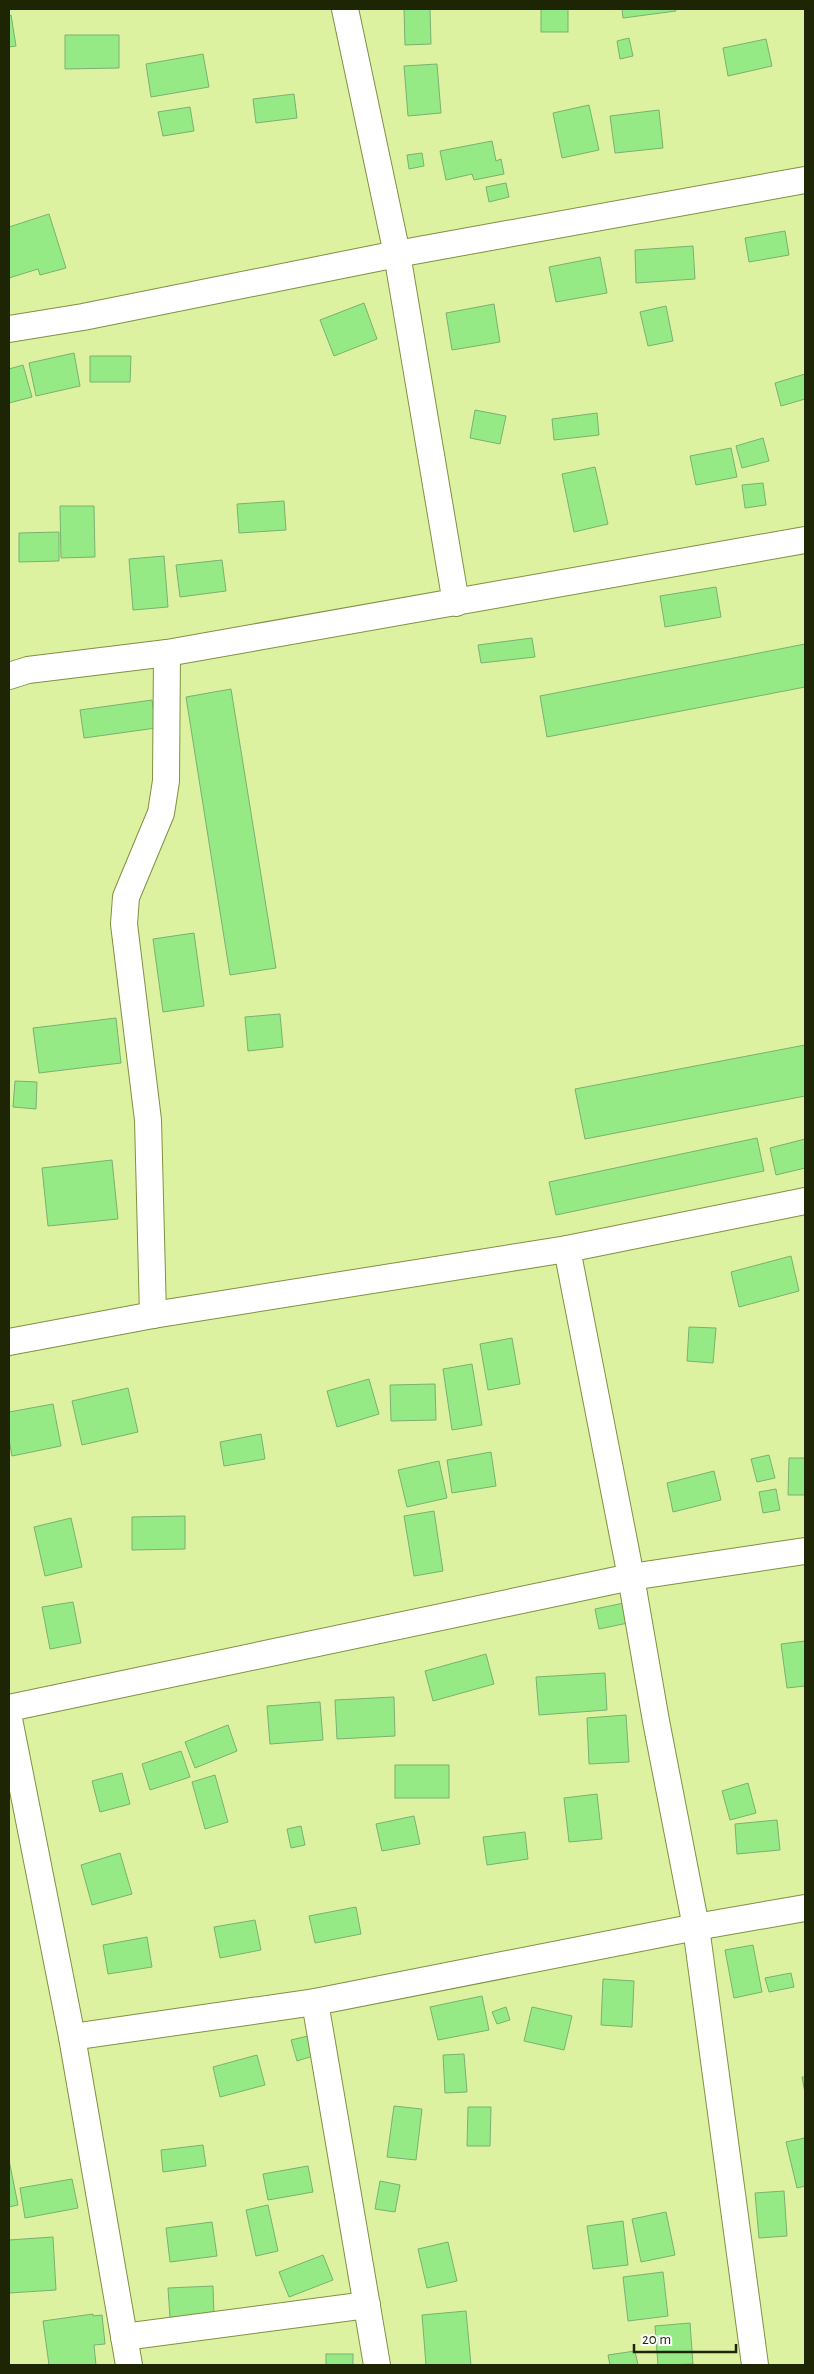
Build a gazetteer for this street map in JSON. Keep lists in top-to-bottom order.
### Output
{
  "scale_bar": "20 m"
}
